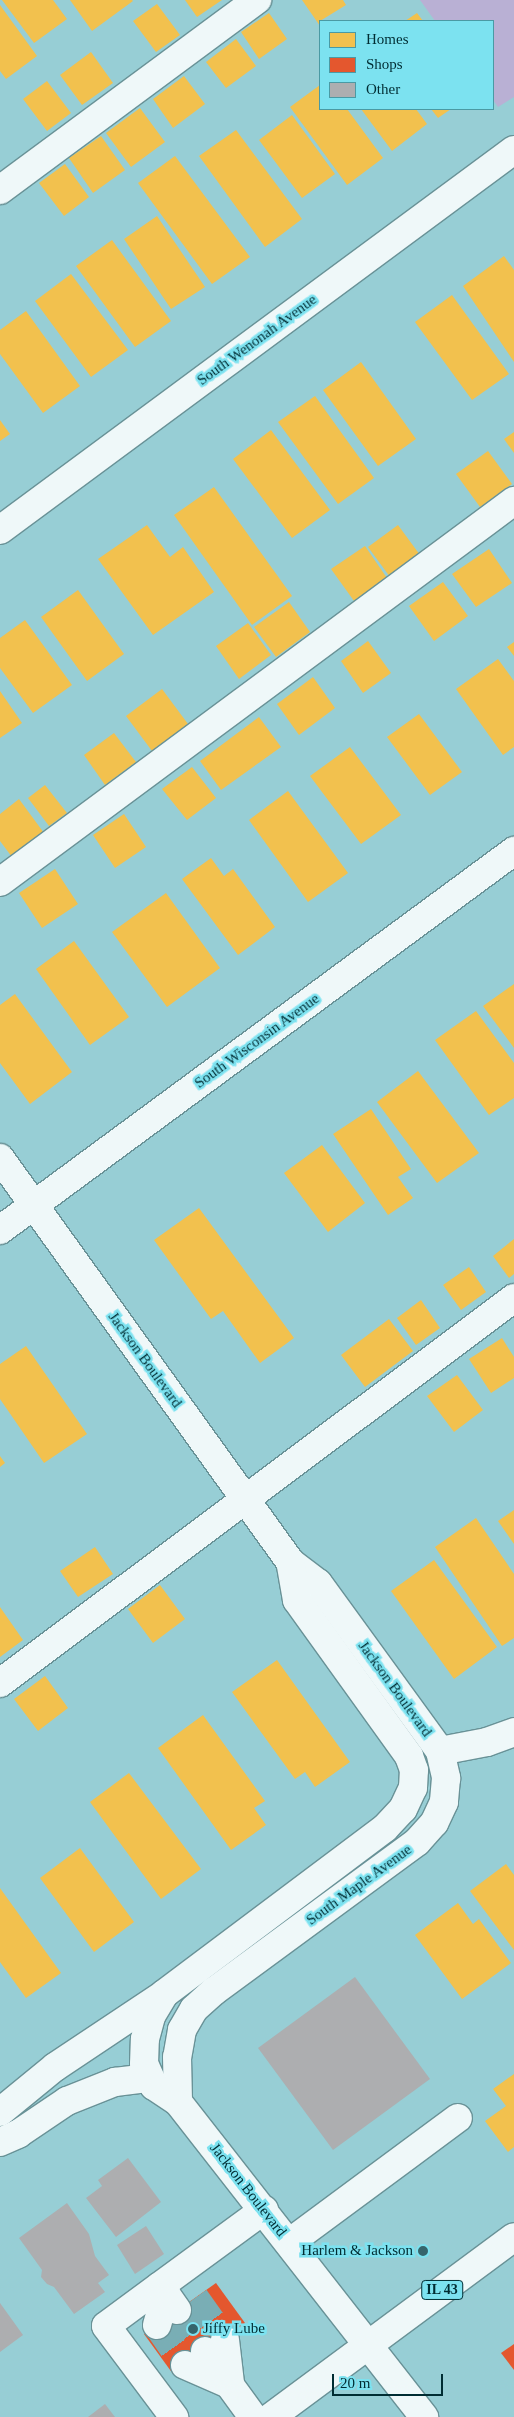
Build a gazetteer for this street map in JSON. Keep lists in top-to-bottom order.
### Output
{
  "streets": {
    "street": [
      "South Wenonah Avenue",
      "South Wisconsin Avenue",
      "Jackson Boulevard",
      "South Maple Avenue",
      "IL 43"
    ]
  },
  "crossings": [
    ["South Wisconsin Avenue", "Jackson Boulevard"],
    ["Jackson Boulevard", "South Maple Avenue"],
    ["Jackson Boulevard", "IL 43"]
  ],
  "places": ["Harlem & Jackson", "Jiffy Lube"],
  "legend": ["Homes", "Shops", "Other"],
  "scale_bar": "20 m"
}
